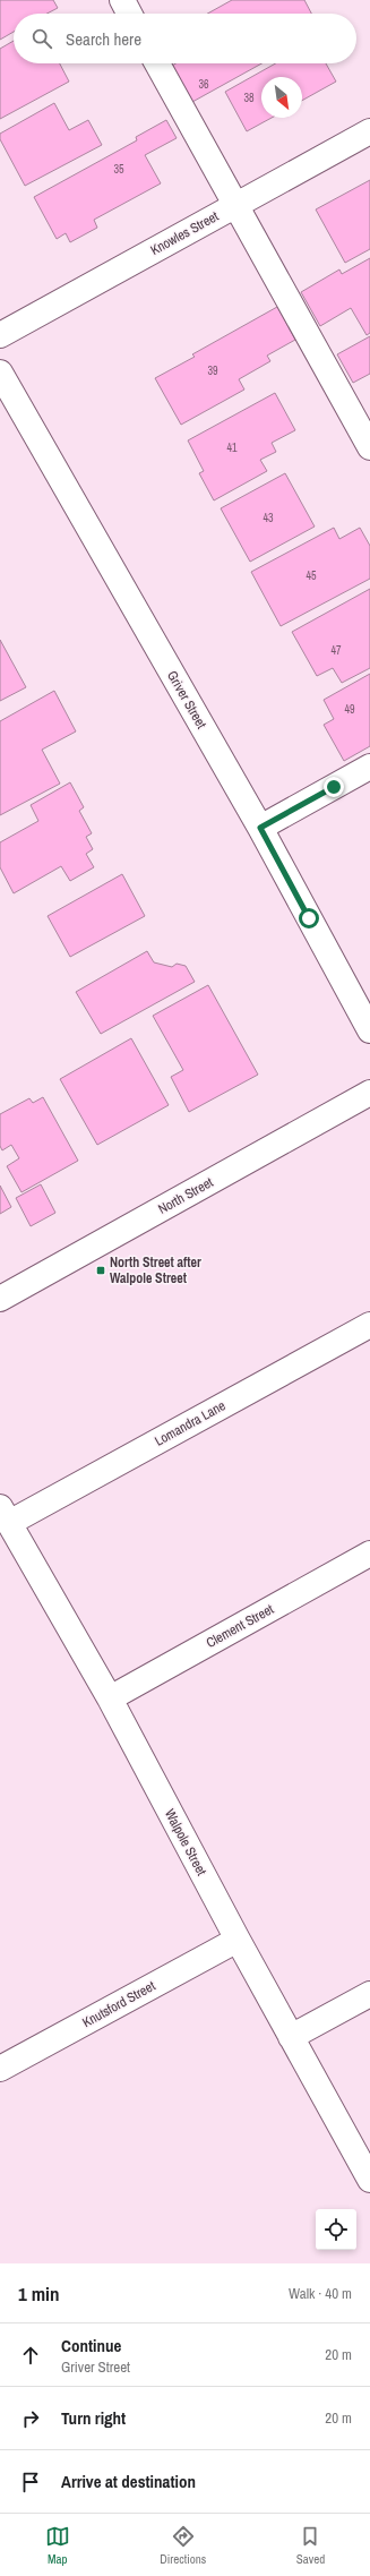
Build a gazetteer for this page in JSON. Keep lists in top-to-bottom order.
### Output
{
  "streets": {
    "street": [
      "Knowles Street",
      "Griver Street",
      "North Street",
      "Lomandra Lane",
      "Clement Street",
      "Walpole Street",
      "Knutsford Street"
    ]
  },
  "crossings": [
    ["Lomandra Lane", "Walpole Street"],
    ["Clement Street", "Walpole Street"],
    ["Walpole Street", "Knutsford Street"]
  ],
  "places": {
    "transit": ["North Street after Walpole Street"]
  },
  "house_numbers": [
    "36",
    "38",
    "35",
    "39",
    "41",
    "43",
    "45",
    "47",
    "49"
  ],
  "north": "bottom right",
  "page": {
    "search": "Search here",
    "heading": ["1 min", "Walk · 40 m"],
    "list": [
      ["Continue", "Griver Street", "20 m"],
      ["Turn right", "20 m"],
      "Arrive at destination"
    ],
    "nav": ["Map", "Directions", "Saved"]
  }
}
